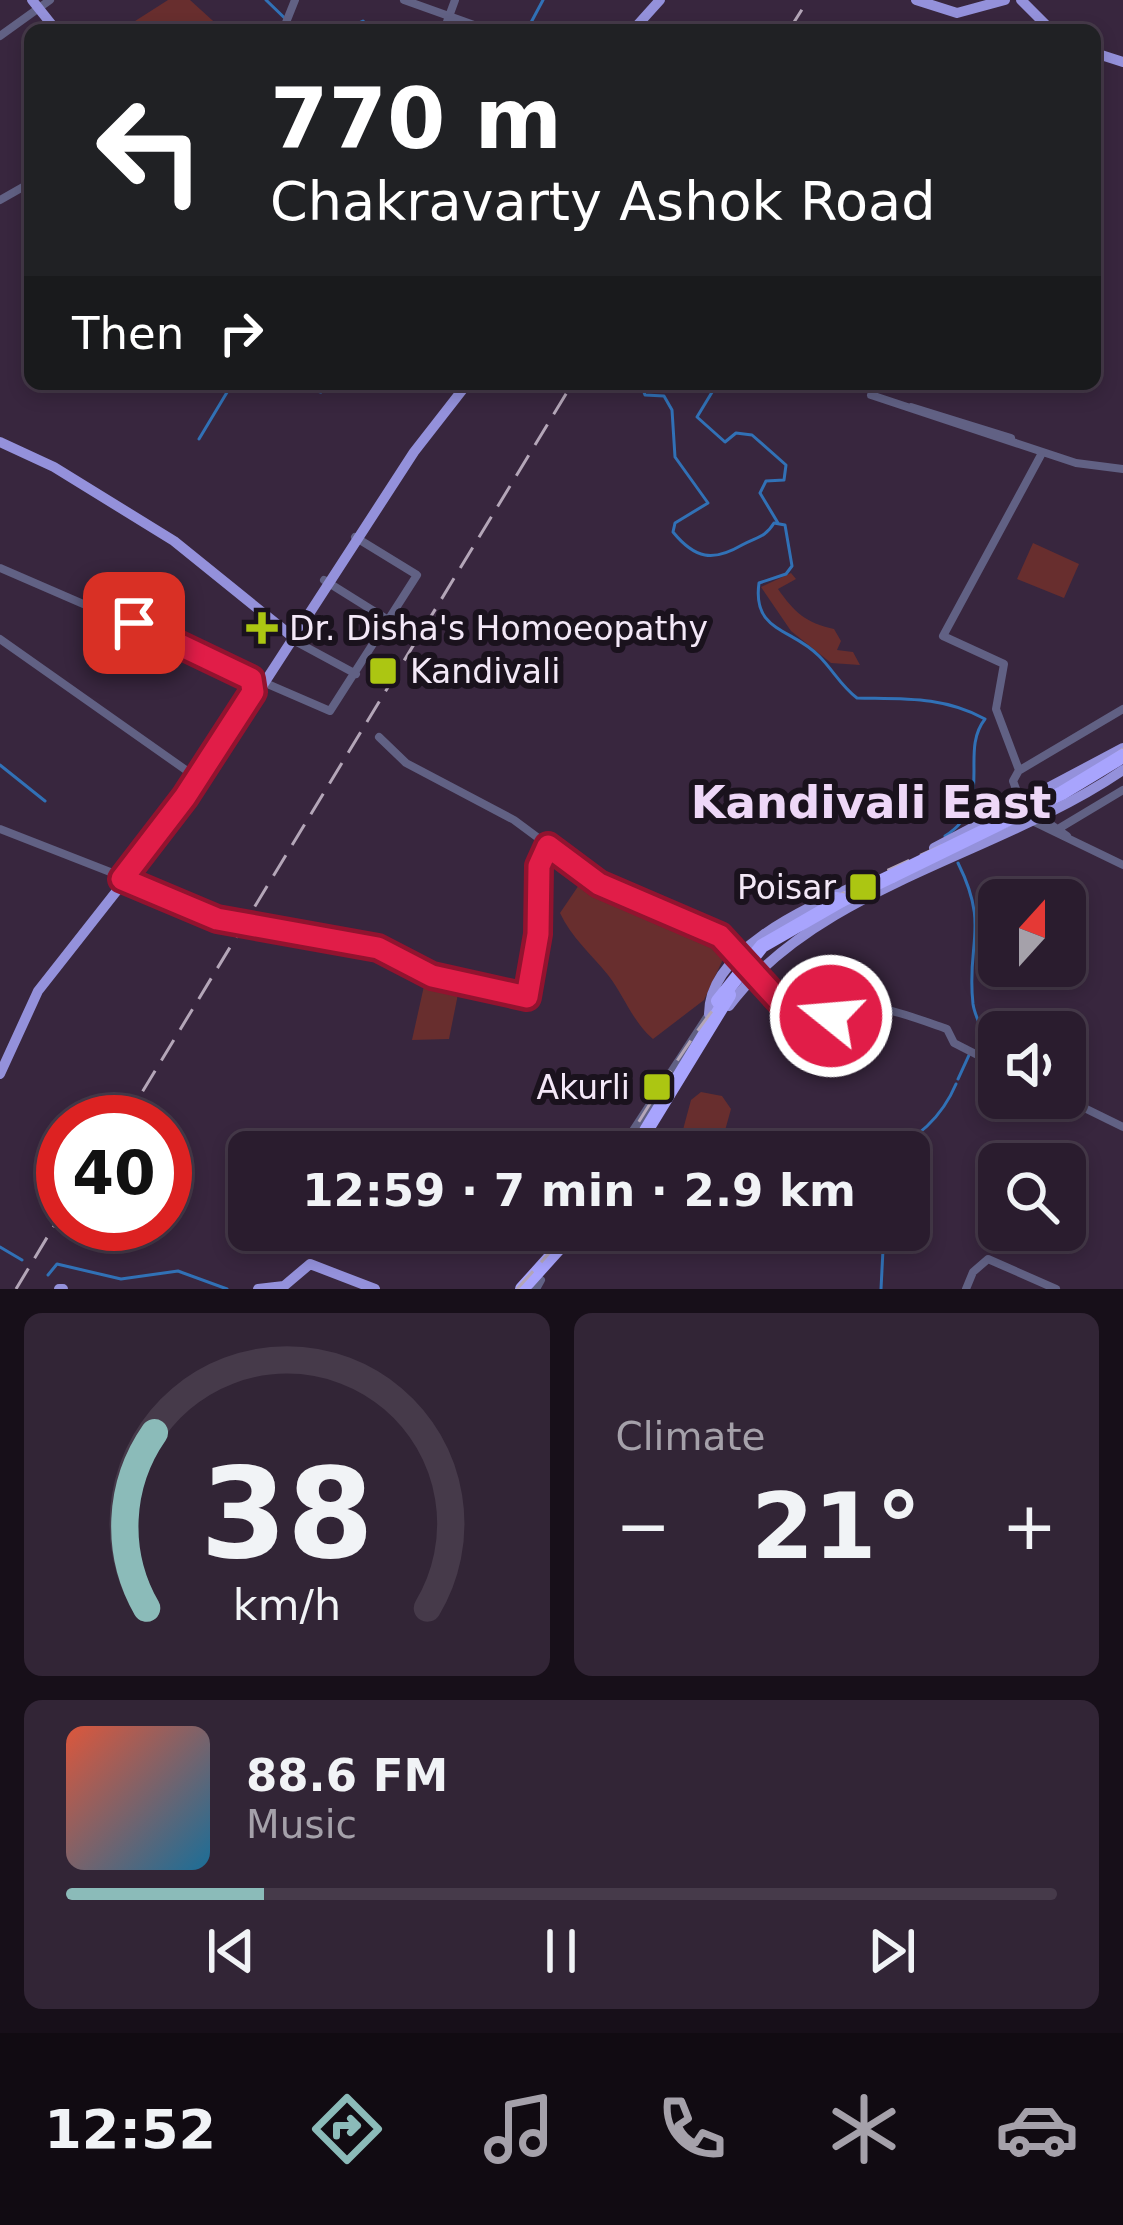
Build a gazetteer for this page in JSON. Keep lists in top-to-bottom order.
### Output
{
  "districts": ["Kandivali East"],
  "places": {
    "health": ["Dr. Disha's Homoeopathy"],
    "transit": ["Kandivali", "Poisar", "Akurli"]
  },
  "north": "top",
  "page": {
    "turn": ["770 m", "Chakravarty Ashok Road"],
    "then": "Then",
    "limit": "40",
    "trip": "12:59 · 7 min · 2.9 km",
    "tile": "Climate",
    "heat": ["−", "21°", "+"],
    "song": ["88.6 FM", "Music"],
    "tabs": "12:52",
    "gauge": ["38", "km/h"]
  }
}
